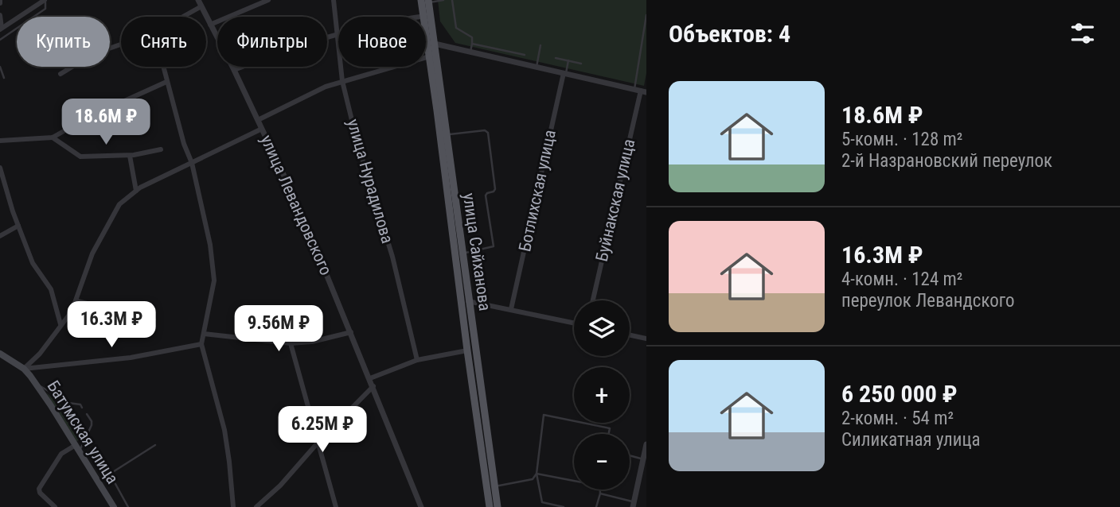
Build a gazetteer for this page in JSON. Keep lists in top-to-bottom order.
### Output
{
  "streets": {
    "main road": ["улица Сайханова", "Батумская улица"],
    "street": [
      "улица Нурадилова",
      "Ботлихская улица",
      "Буйнакская улица",
      "улица Левандовского"
    ]
  },
  "page": {
    "heading": "Объектов: 4",
    "chip": [
      "Купить",
      "Снять",
      "Фильтры",
      "Новое"
    ],
    "list": [
      {
        "name": "18.6M ₽",
        "note": "5-комн. · 128 m² · 2-й Назрановский переулок"
      },
      {
        "name": "16.3M ₽",
        "note": "4-комн. · 124 m² · переулок Левандского"
      },
      {
        "name": "6 250 000 ₽",
        "note": "2-комн. · 54 m² · Силикатная улица"
      }
    ],
    "price": [
      "18.6M ₽",
      "16.3M ₽",
      "9.56M ₽",
      "6.25M ₽"
    ],
    "map_buttons": ["+", "−"]
  }
}
